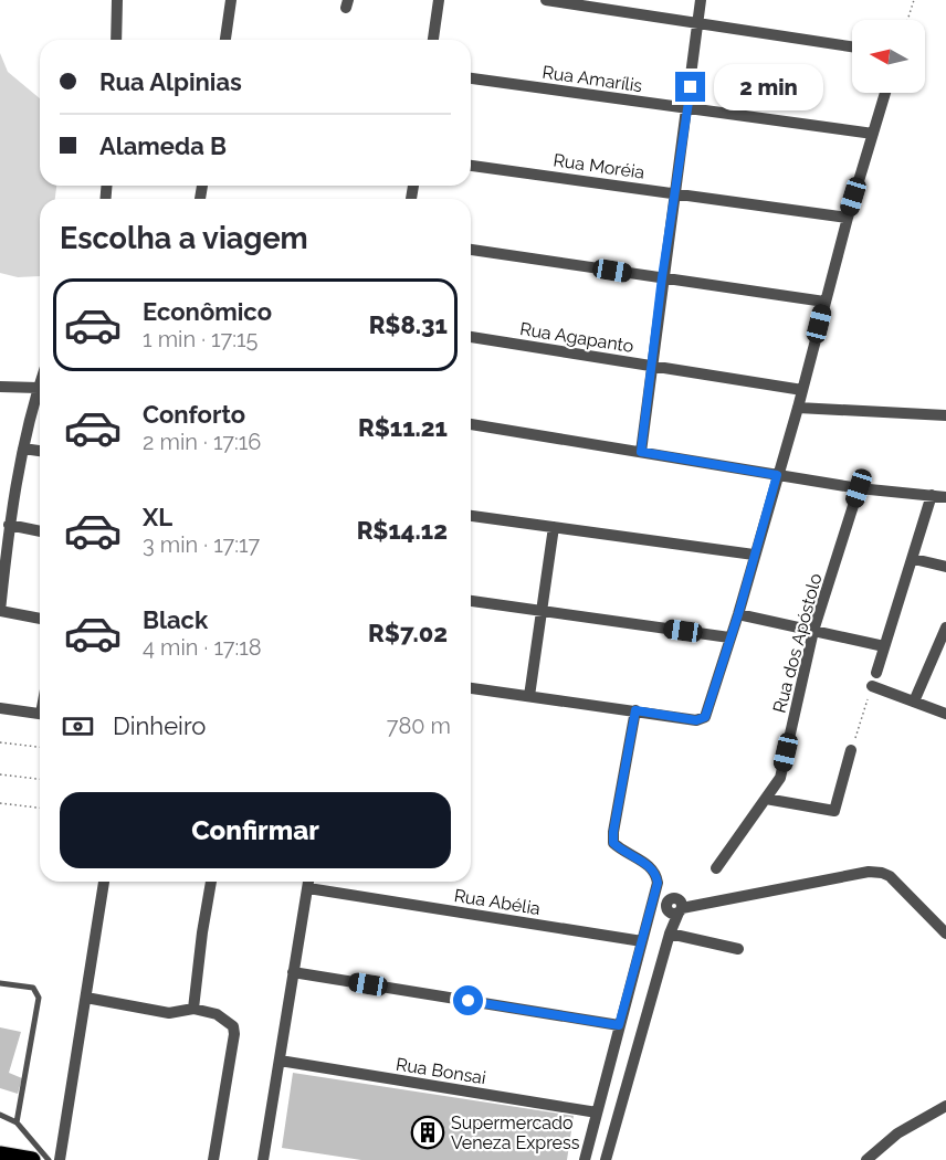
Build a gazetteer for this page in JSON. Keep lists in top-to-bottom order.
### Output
{
  "streets": {
    "street": [
      "Rua Amarílis",
      "Rua Moréia",
      "Rua Agapanto",
      "Rua dos Apóstolo",
      "Rua Abélia",
      "Rua Bonsai"
    ]
  },
  "places": {
    "building": ["Supermercado Veneza Express"]
  },
  "north": "left",
  "page": {
    "banner": ["Rua Alpinias", "Alameda B"],
    "bubble": "2 min",
    "heading": "Escolha a viagem",
    "list": [
      {
        "name": "Econômico",
        "note": "1 min · 17:15",
        "value": "R$8.31"
      },
      {
        "name": "Conforto",
        "note": "2 min · 17:16",
        "value": "R$11.21"
      },
      {
        "name": "XL",
        "note": "3 min · 17:17",
        "value": "R$14.12"
      },
      {
        "name": "Black",
        "note": "4 min · 17:18",
        "value": "R$7.02"
      }
    ],
    "pay": ["Dinheiro", "780 m"],
    "buttons": "Confirmar"
  }
}
